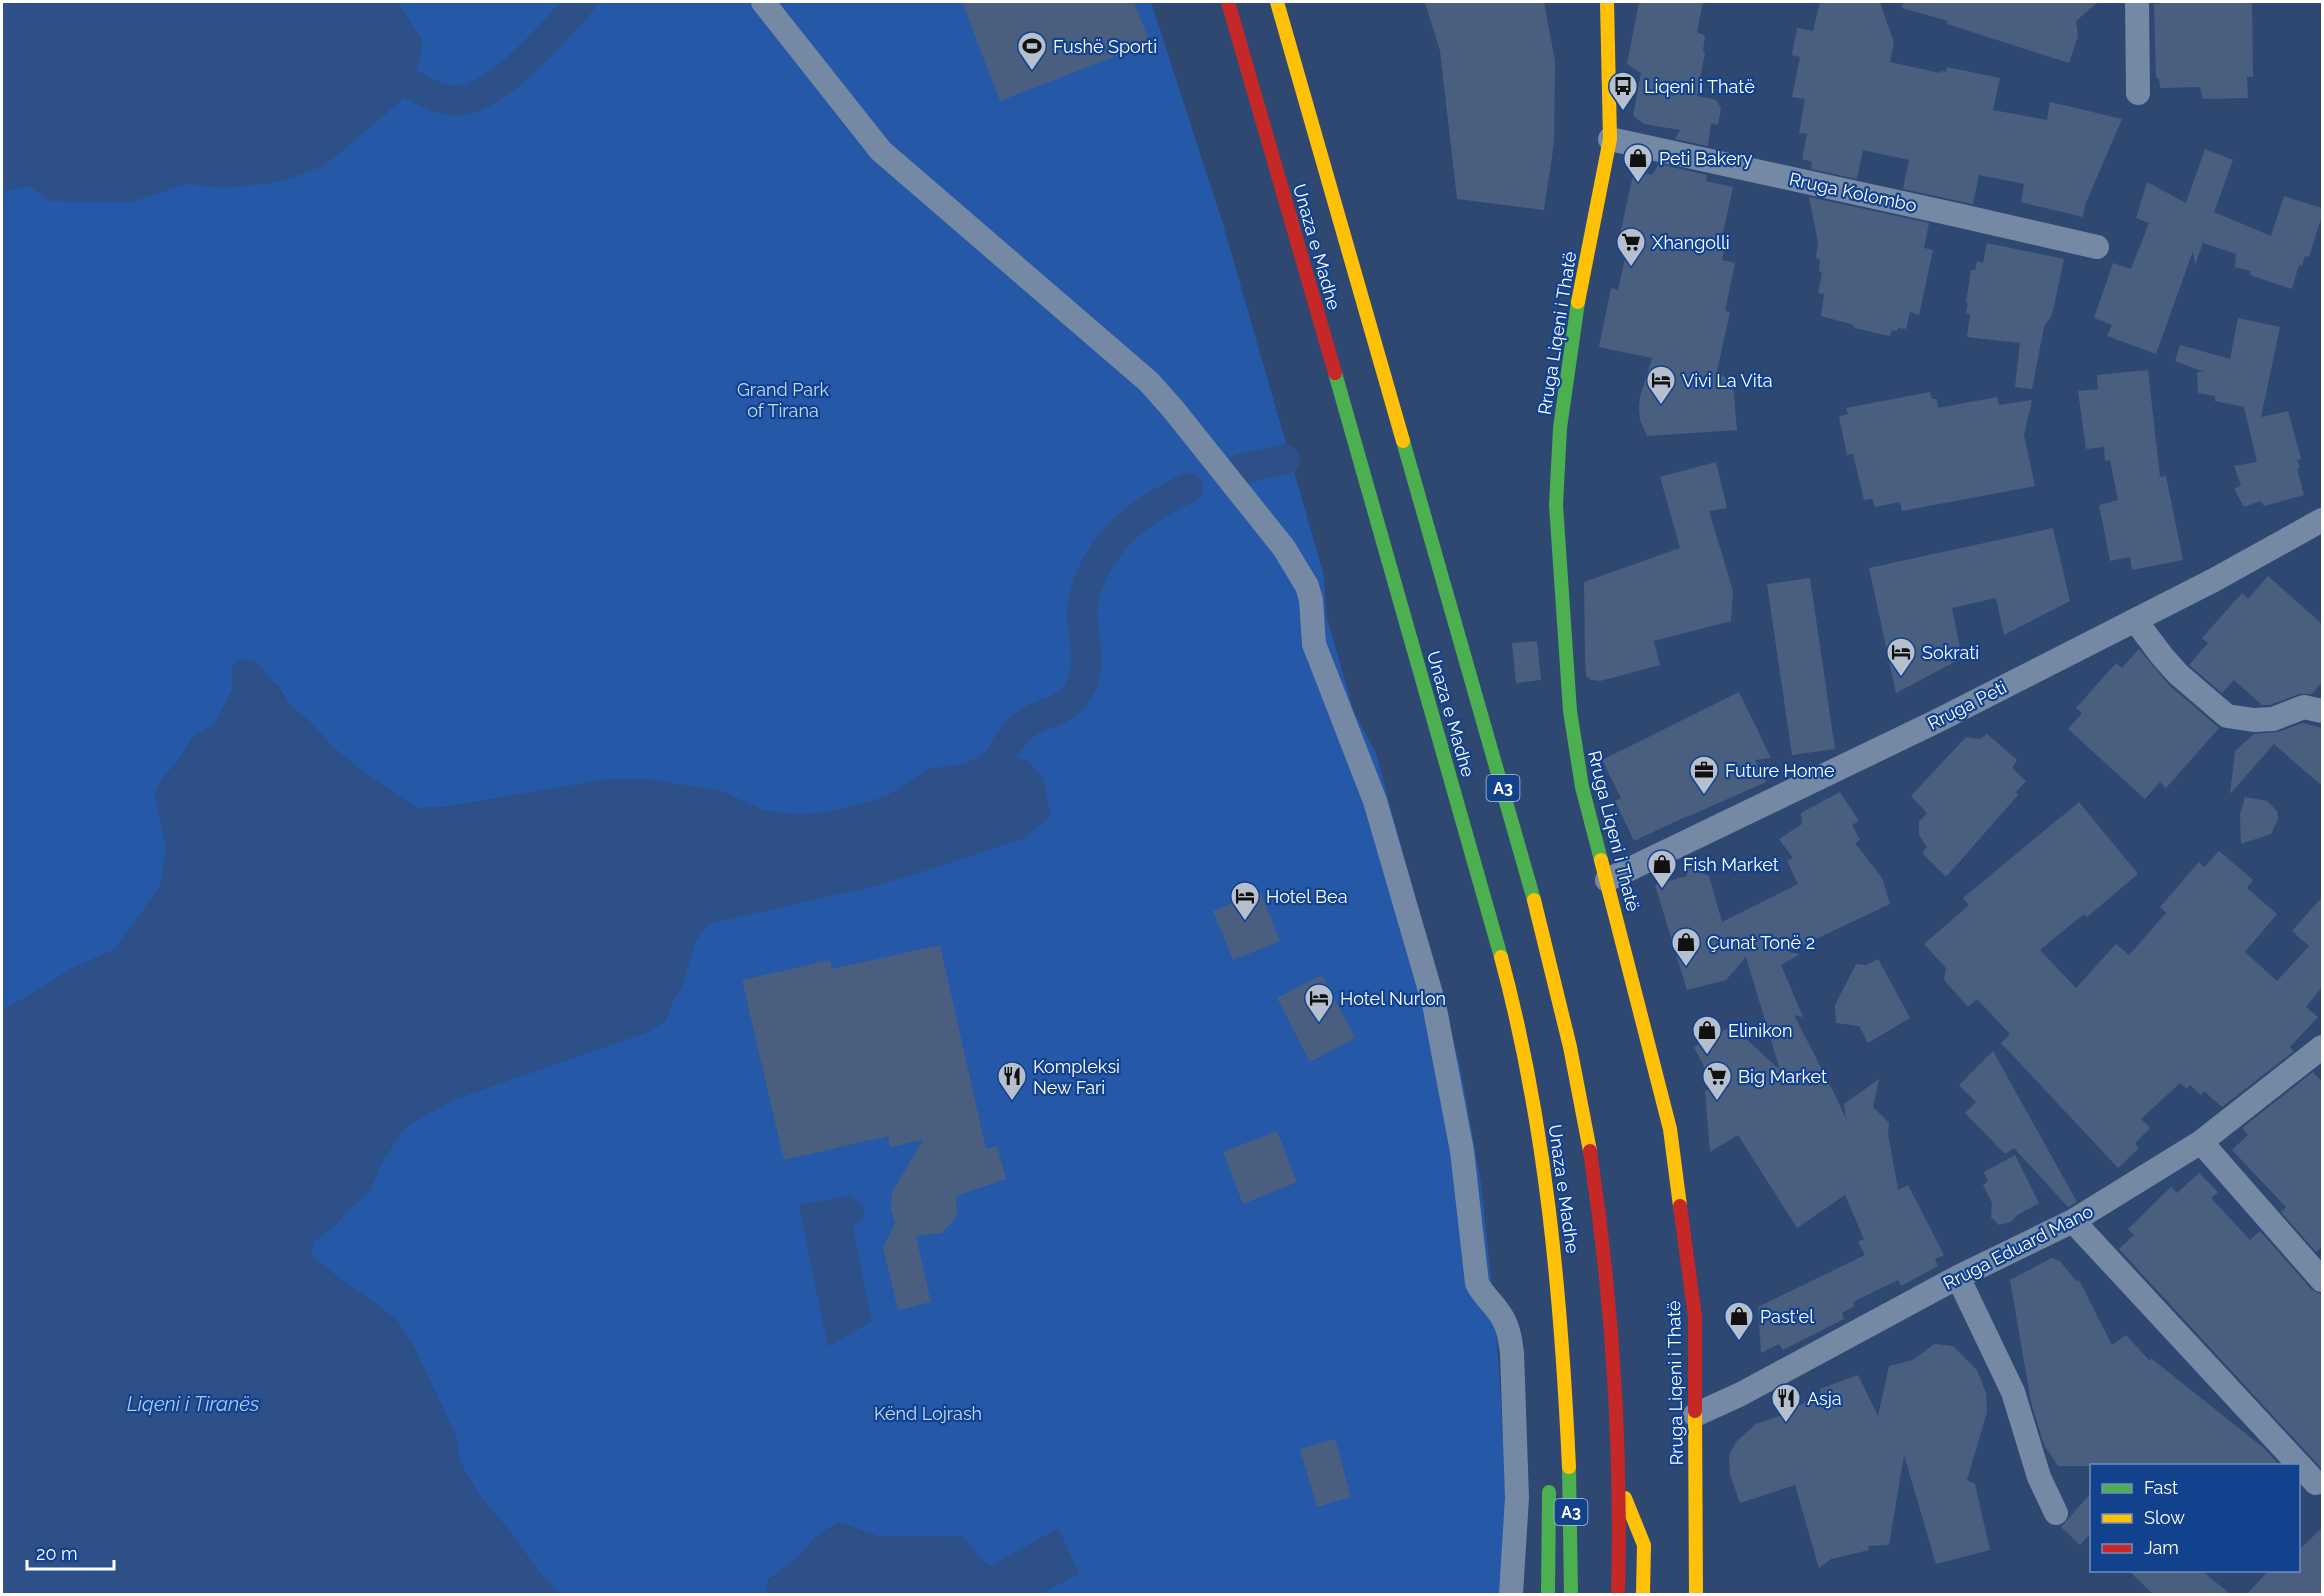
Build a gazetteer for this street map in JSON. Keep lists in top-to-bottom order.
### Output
{
  "streets": {
    "main road": ["Unaza e Madhe", "Rruga Liqeni i Thatë", "A3"],
    "street": ["Rruga Kolombo", "Rruga Peti", "Rruga Eduard Mano"]
  },
  "crossings": [
    ["Rruga Kolombo", "Rruga Liqeni i Thatë"],
    ["Rruga Liqeni i Thatë", "Rruga Peti"],
    ["Rruga Liqeni i Thatë", "Rruga Eduard Mano"]
  ],
  "water": ["Liqeni i Tiranës"],
  "parks": ["Grand Park of Tirana", "Kënd Lojrash"],
  "places": {
    "sports": ["Fushë Sporti"],
    "bus stop": ["Liqeni i Thatë"],
    "shop": [
      "Peti Bakery",
      "Fish Market",
      "Çunat Tonë 2",
      "Elinikon",
      "Past'el"
    ],
    "supermarket": ["Xhangolli", "Big Market"],
    "hotel": [
      "Vivi La Vita",
      "Sokrati",
      "Hotel Bea",
      "Hotel Nurlon"
    ],
    "office": ["Future Home"],
    "restaurant": ["Kompleksi New Fari", "Asja"]
  },
  "legend": ["Fast", "Slow", "Jam"],
  "scale_bar": "20 m"
}
